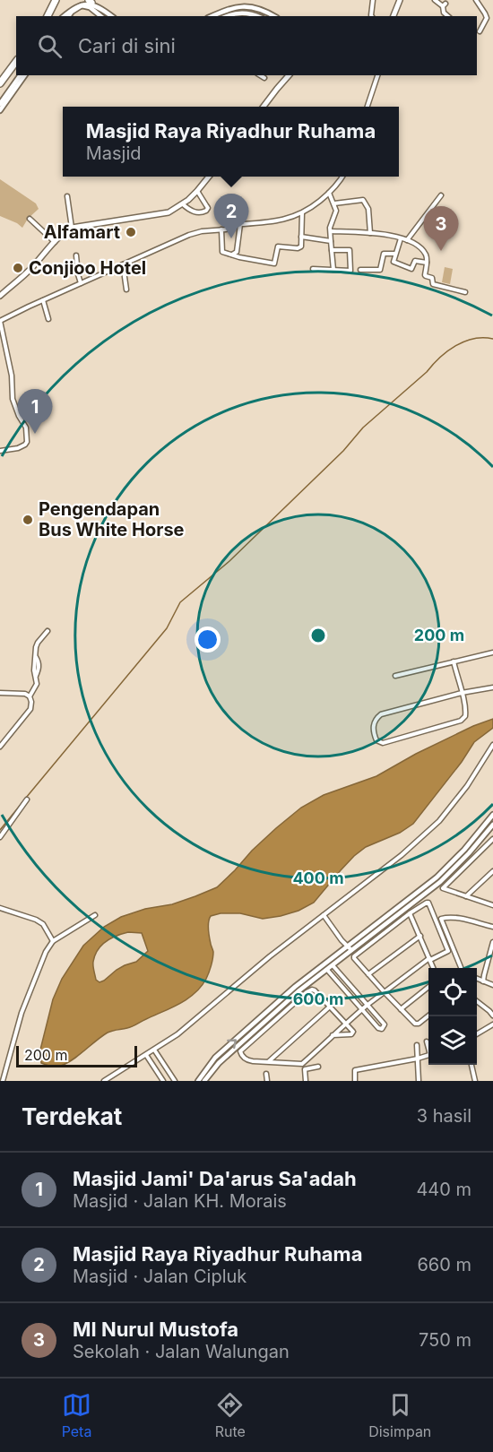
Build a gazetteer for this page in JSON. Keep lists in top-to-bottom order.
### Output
{
  "places": ["Alfamart", "Conjioo Hotel", "Pengendapan Bus White Horse"],
  "scale_bar": "200 m",
  "page": {
    "search": "Cari di sini",
    "popup": ["Masjid Raya Riyadhur Ruhama", "Masjid"],
    "pins": ["2", "3", "1"],
    "scale": "200 m",
    "heading": ["Terdekat", "3 hasil"],
    "list": [
      {
        "mark": "1",
        "name": "Masjid Jami' Da'arus Sa'adah",
        "note": "Masjid · Jalan KH. Morais",
        "value": "440 m"
      },
      {
        "mark": "2",
        "name": "Masjid Raya Riyadhur Ruhama",
        "note": "Masjid · Jalan Cipluk",
        "value": "660 m"
      },
      {
        "mark": "3",
        "name": "MI Nurul Mustofa",
        "note": "Sekolah · Jalan Walungan",
        "value": "750 m"
      }
    ],
    "nav": ["Peta", "Rute", "Disimpan"]
  },
  "rings": ["200 m", "400 m", "600 m"]
}
